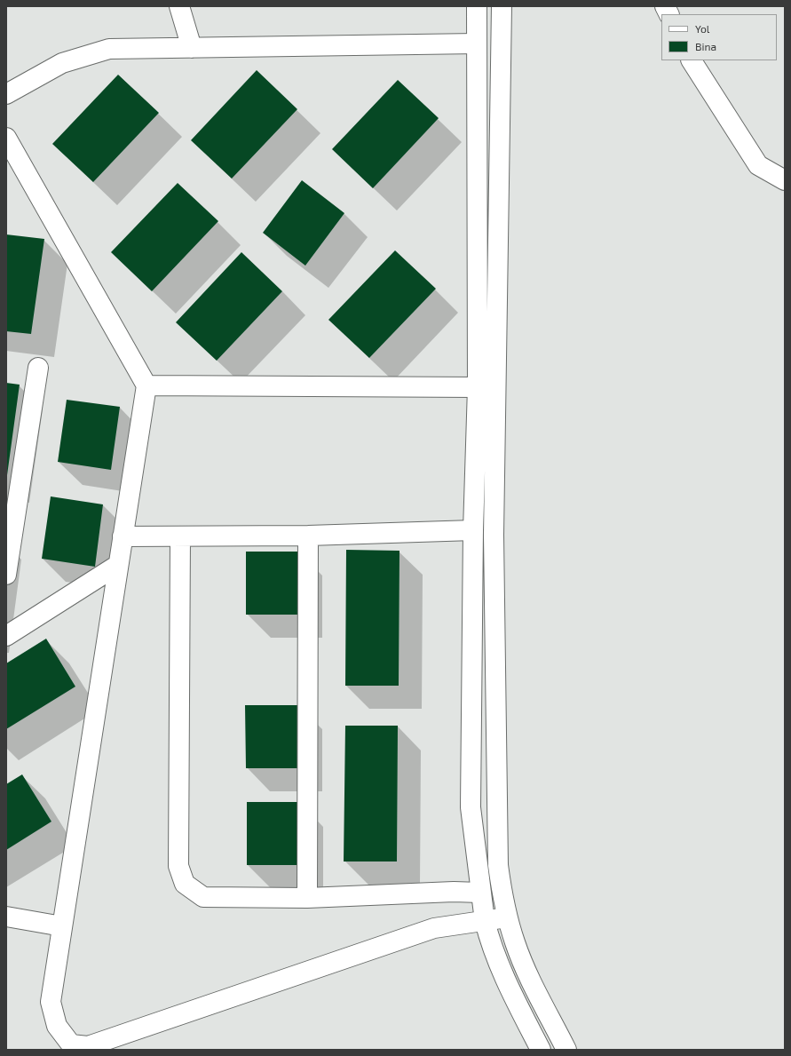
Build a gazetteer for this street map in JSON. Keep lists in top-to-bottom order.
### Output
{
  "legend": ["Yol", "Bina"]
}
